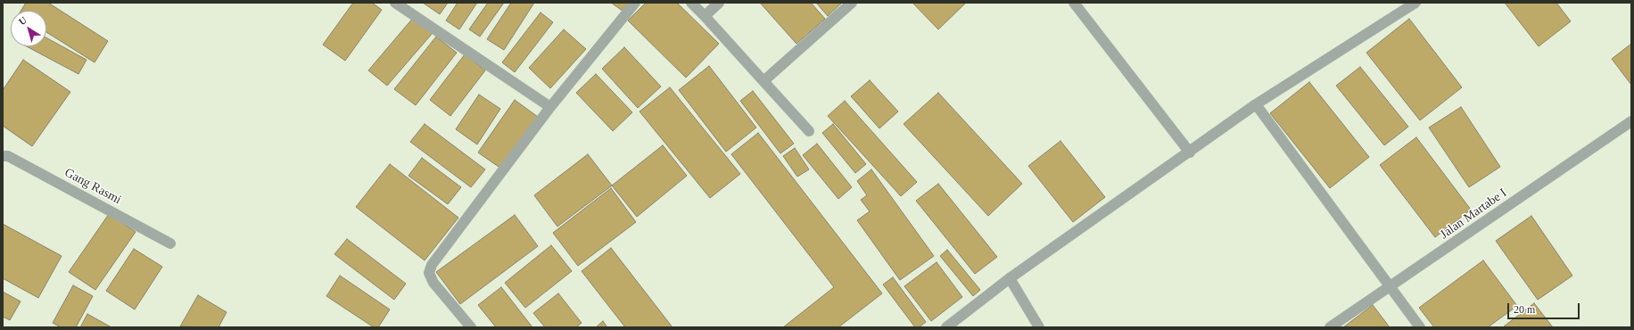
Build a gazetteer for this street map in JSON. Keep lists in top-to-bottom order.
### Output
{
  "streets": {
    "street": ["Gang Rasmi", "Jalan Martabe I"]
  },
  "scale_bar": "20 m",
  "north": "top left"
}
